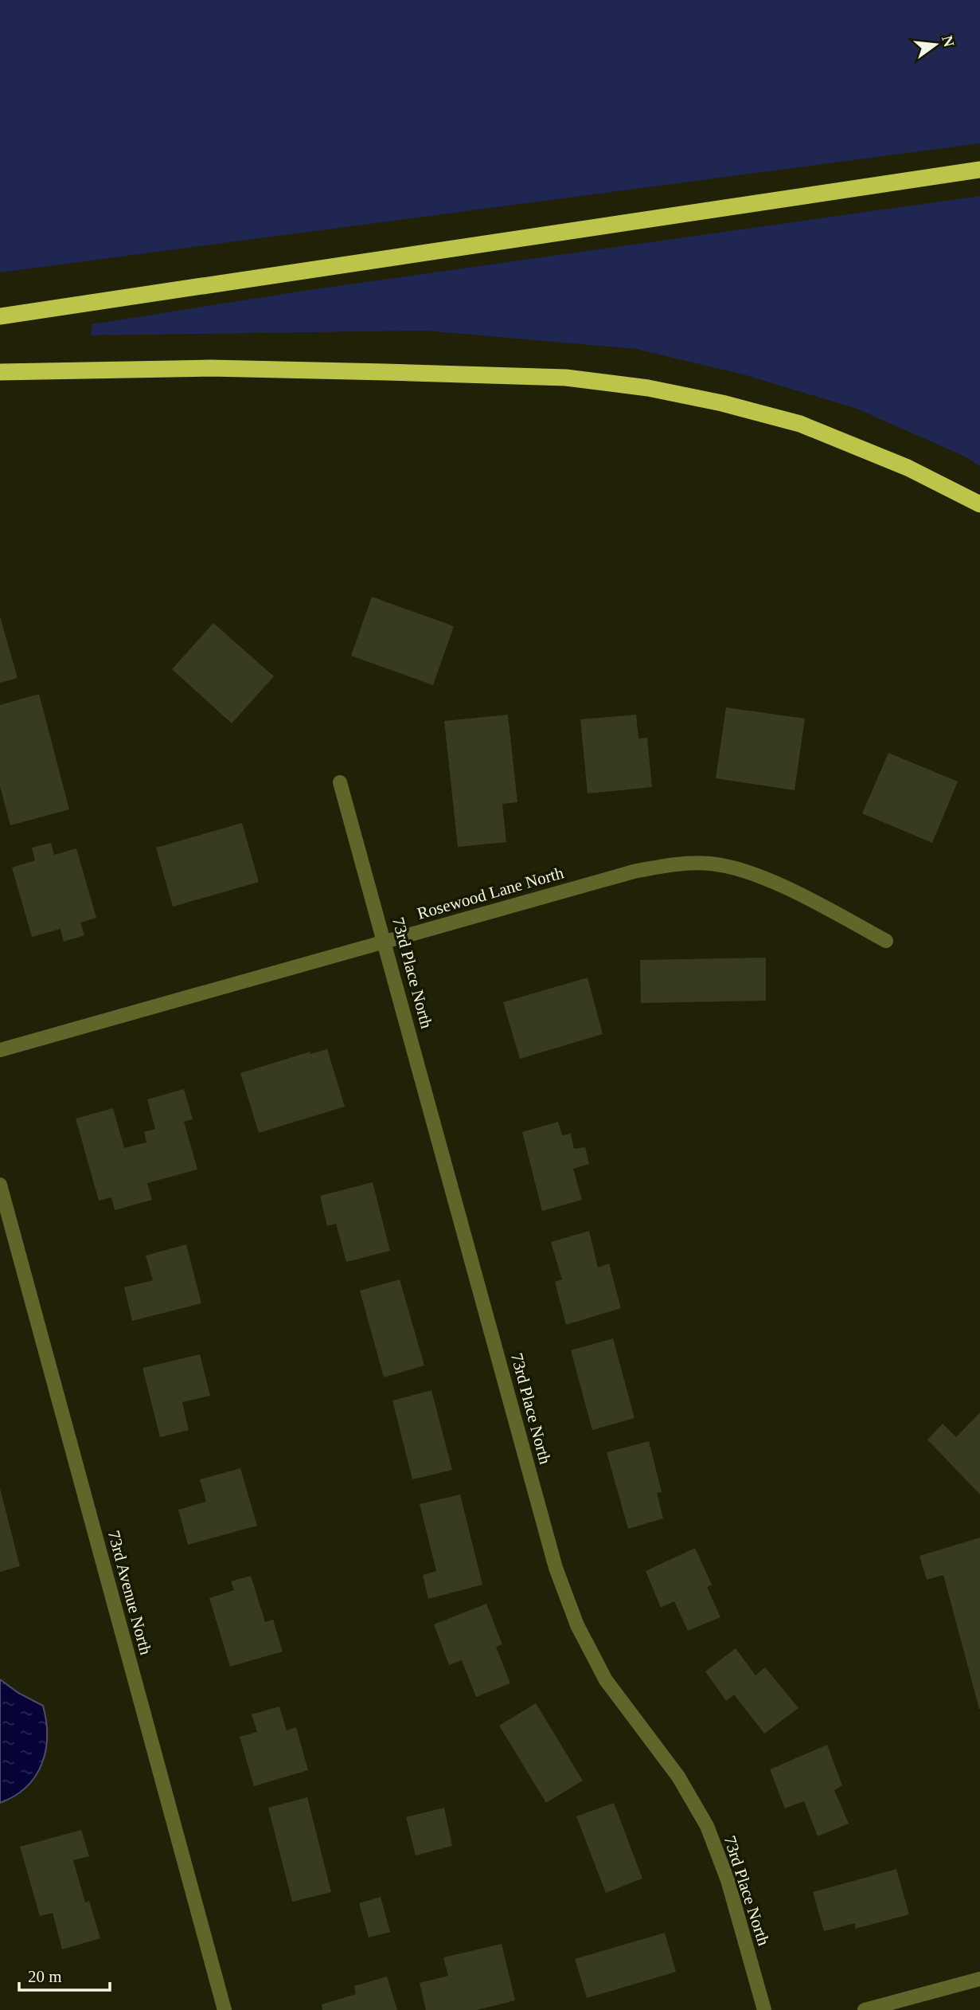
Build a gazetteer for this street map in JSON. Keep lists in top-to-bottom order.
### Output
{
  "streets": {
    "street": ["Rosewood Lane North", "73rd Place North", "73rd Avenue North"]
  },
  "crossings": [
    ["Rosewood Lane North", "73rd Place North"]
  ],
  "scale_bar": "20 m",
  "north": "right"
}
